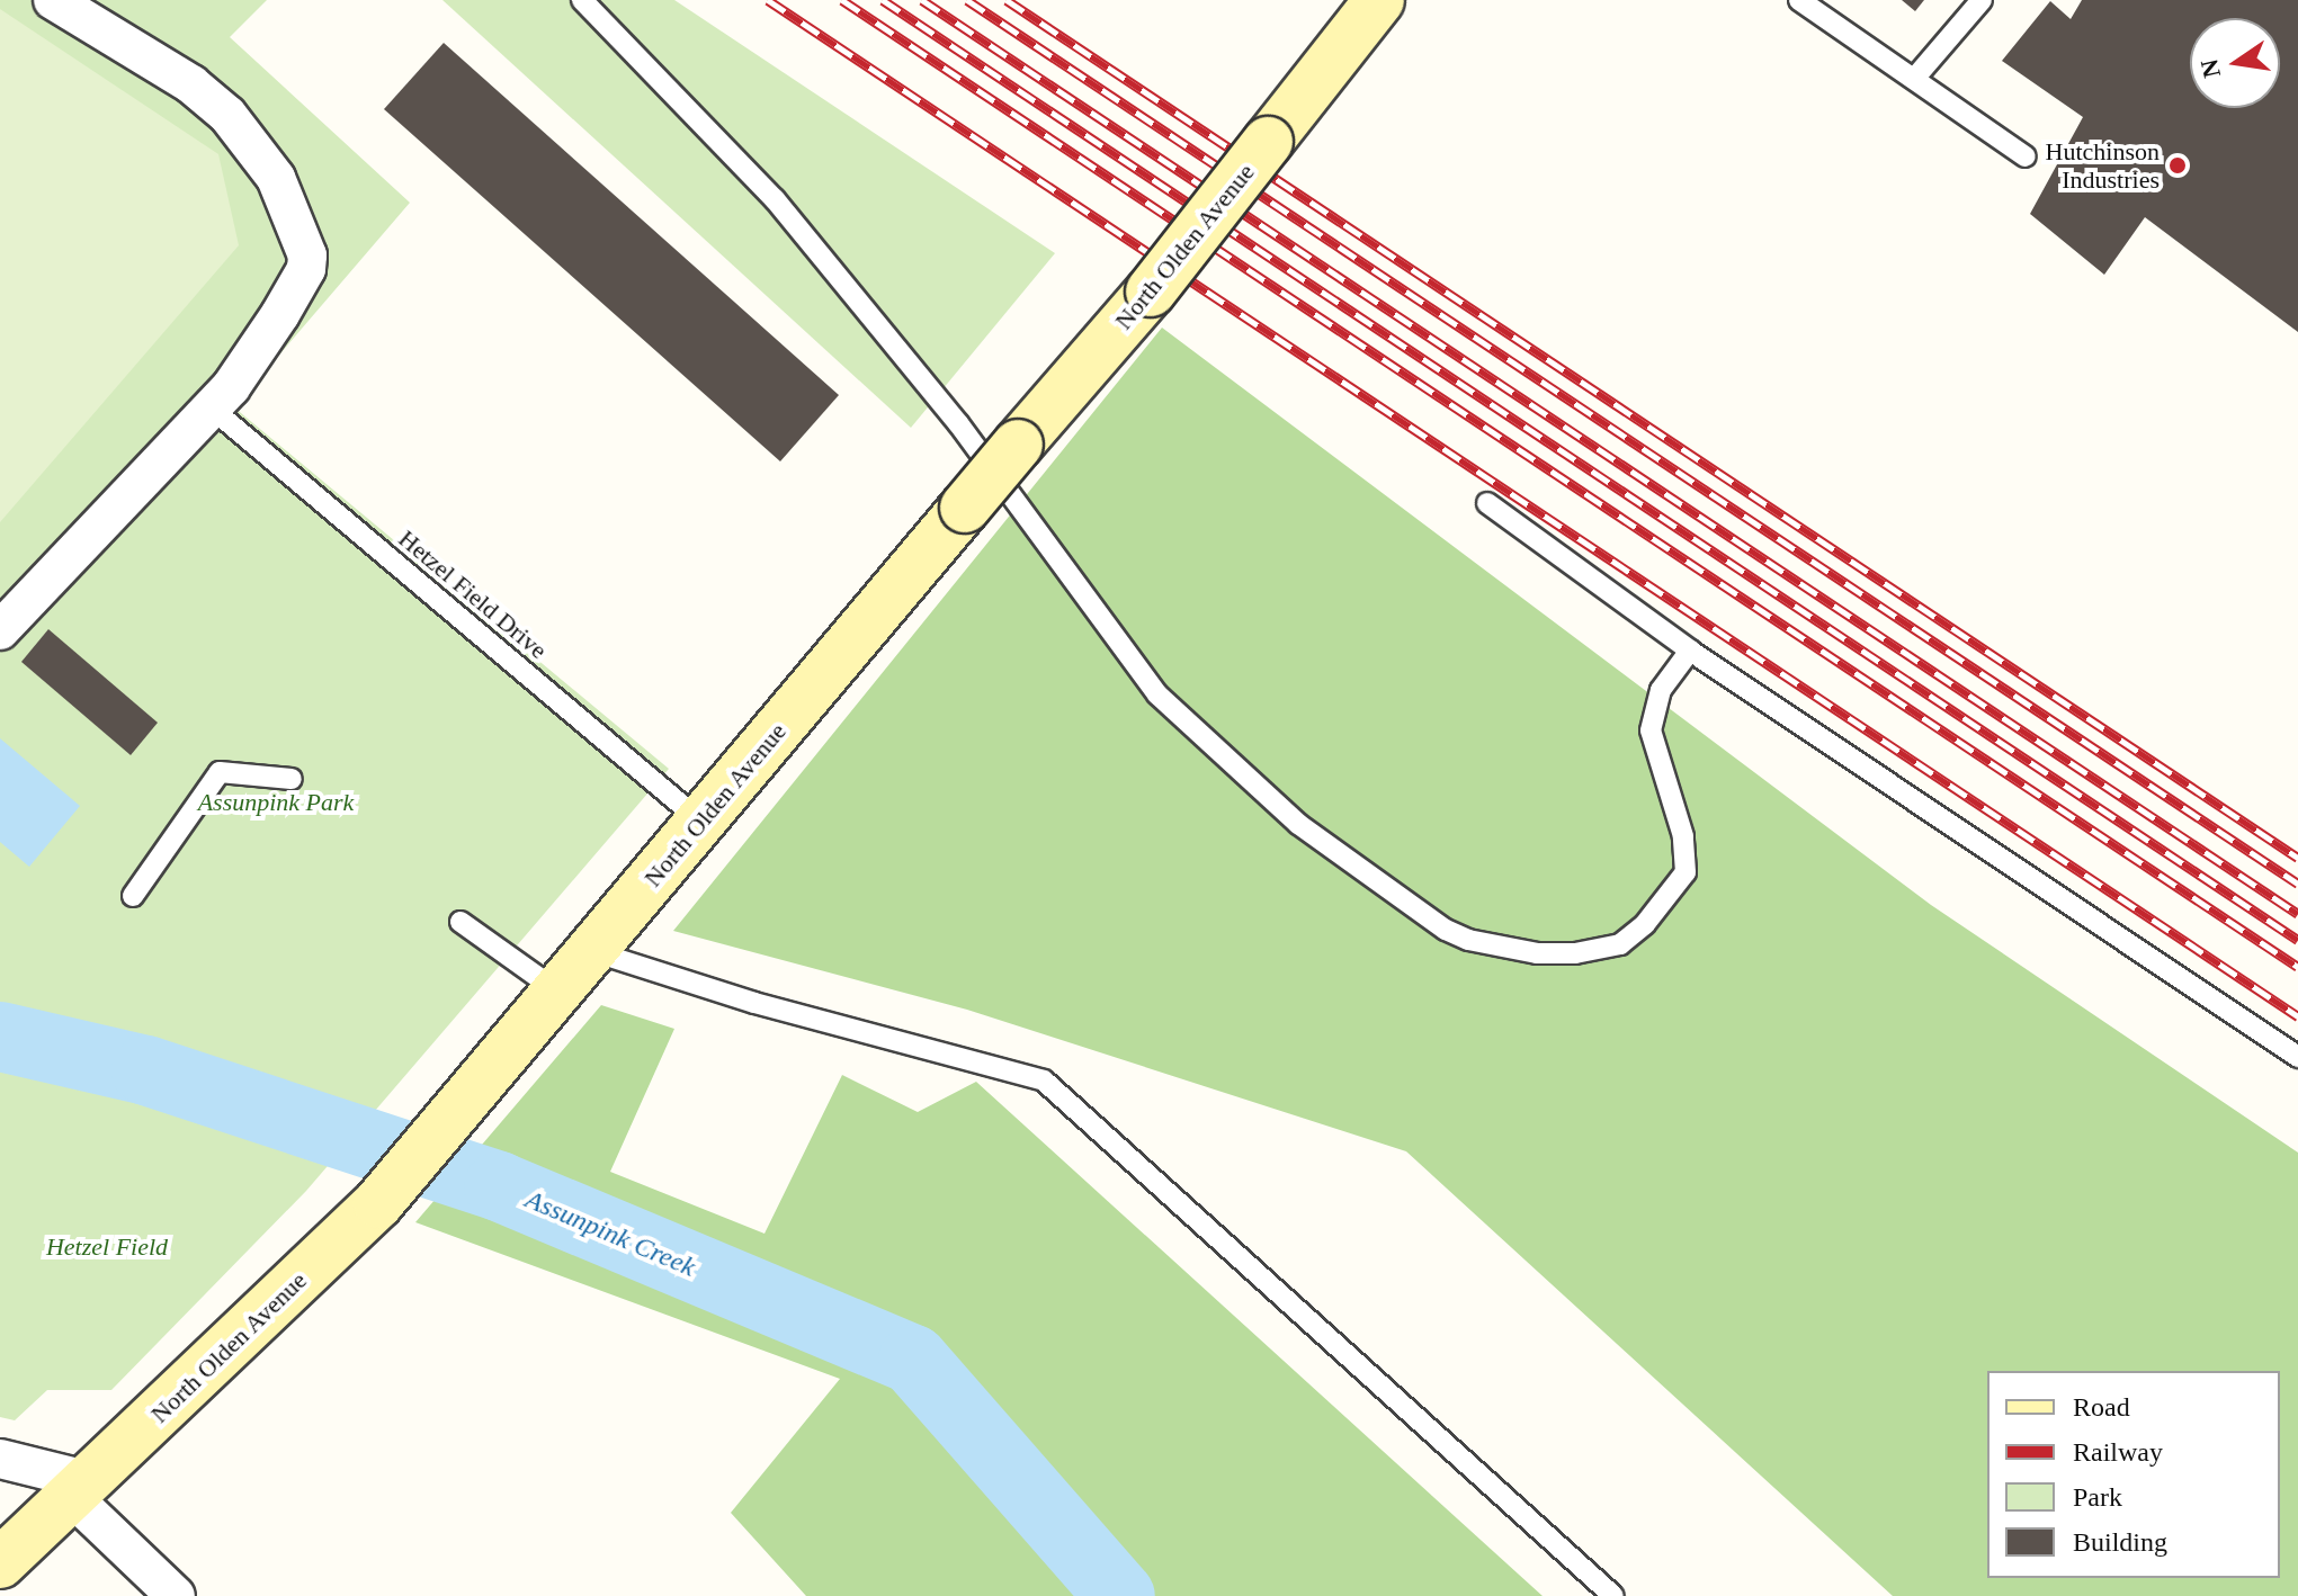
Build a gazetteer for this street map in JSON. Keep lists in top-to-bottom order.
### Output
{
  "streets": {
    "main road": ["North Olden Avenue"],
    "lane": ["Hetzel Field Drive"]
  },
  "crossings": [
    ["North Olden Avenue", "Hetzel Field Drive"]
  ],
  "water": ["Assunpink Creek"],
  "parks": ["Assunpink Park", "Hetzel Field"],
  "places": ["Hutchinson Industries"],
  "legend": [
    "Road",
    "Railway",
    "Park",
    "Building"
  ],
  "north": "left"
}
